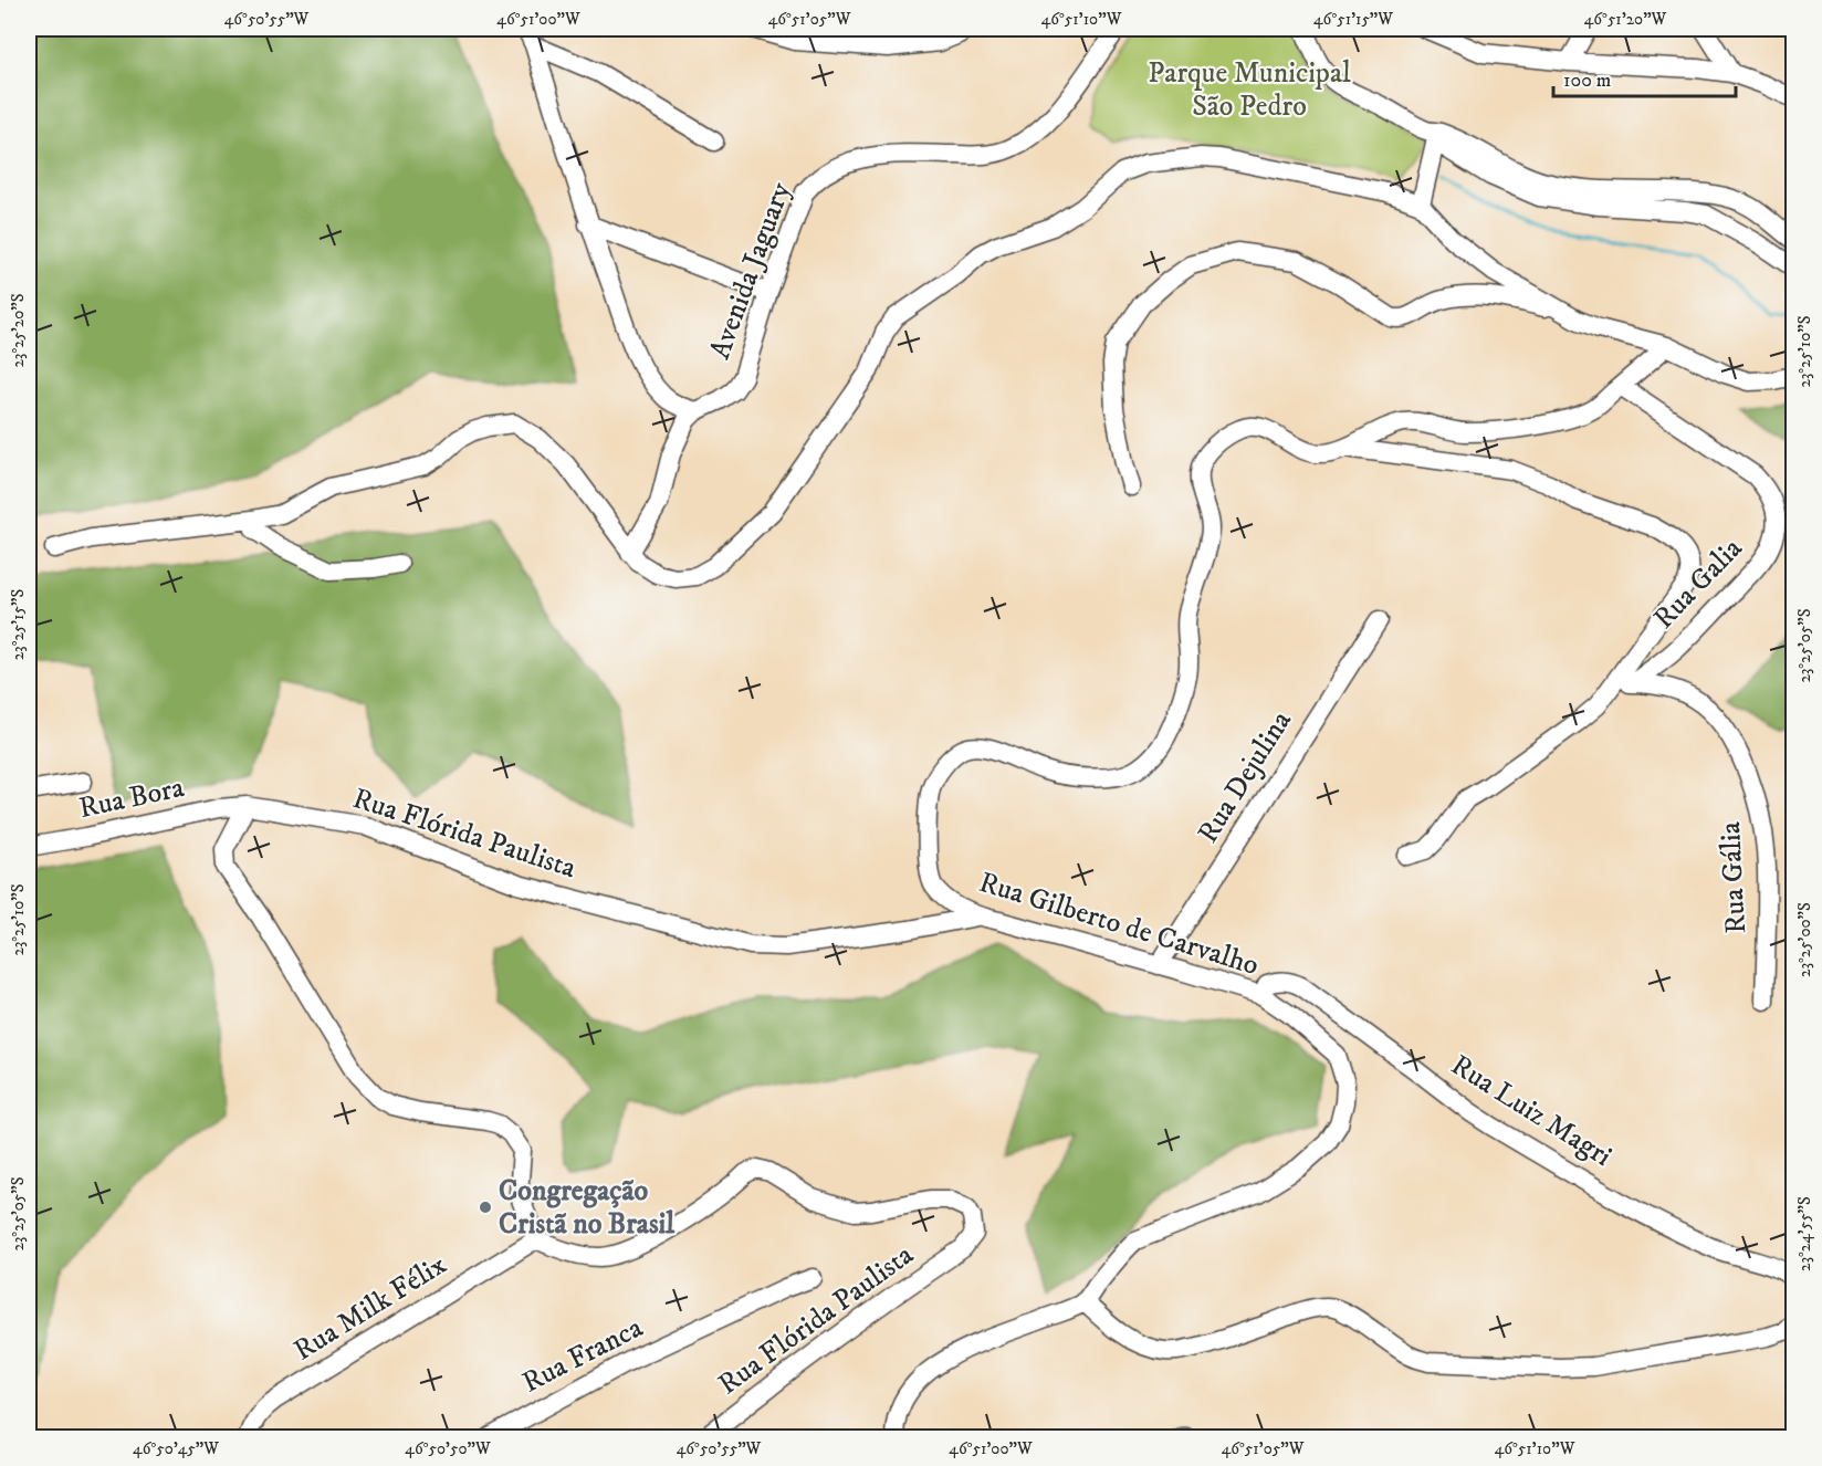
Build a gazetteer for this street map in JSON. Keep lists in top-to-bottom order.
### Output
{
  "streets": {
    "street": [
      "Avenida Jaguary",
      "Rua Galia",
      "Rua Dejulina",
      "Rua Bora",
      "Rua Flórida Paulista",
      "Rua Gália",
      "Rua Gilberto de Carvalho",
      "Rua Luiz Magri",
      "Rua Milk Félix",
      "Rua Franca"
    ]
  },
  "crossings": [
    ["Rua Galia", "Rua Gália"],
    ["Rua Galia", "Rua Gilberto de Carvalho"],
    ["Rua Dejulina", "Rua Gilberto de Carvalho"],
    ["Rua Bora", "Rua Flórida Paulista"],
    ["Rua Flórida Paulista", "Rua Gilberto de Carvalho"],
    ["Rua Flórida Paulista", "Rua Milk Félix"],
    ["Rua Gilberto de Carvalho", "Rua Luiz Magri"]
  ],
  "parks": ["Parque Municipal São Pedro"],
  "places": ["Congregação Cristã no Brasil"],
  "scale_bar": "100 m",
  "coordinates": [
    "46°50'55\"W",
    "46°51'00\"W",
    "46°51'05\"W",
    "46°51'10\"W",
    "46°51'15\"W",
    "46°51'20\"W",
    "23°25'20\"S",
    "23°25'10\"S",
    "23°25'15\"S",
    "23°25'05\"S",
    "23°25'00\"S",
    "23°24'55\"S",
    "46°50'45\"W",
    "46°50'50\"W"
  ]
}
